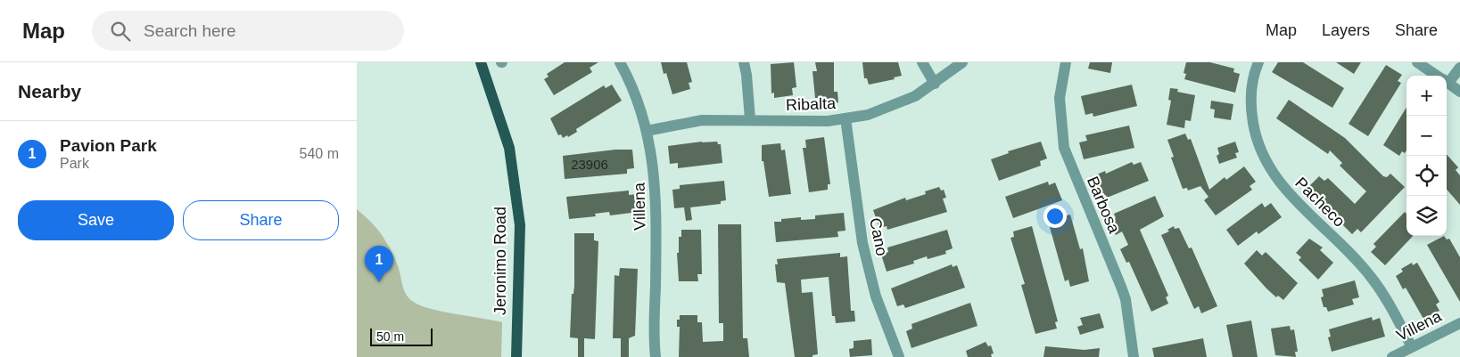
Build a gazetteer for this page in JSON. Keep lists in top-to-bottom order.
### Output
{
  "streets": {
    "main road": ["Jeronimo Road"],
    "street": [
      "Ribalta",
      "Pacheco",
      "Barbosa",
      "Villena",
      "Cano"
    ]
  },
  "crossings": [
    ["Ribalta", "Villena"],
    ["Ribalta", "Cano"],
    ["Pacheco", "Villena"]
  ],
  "house_numbers": ["23906"],
  "scale_bar": "50 m",
  "page": {
    "header": "Map",
    "search": "Search here",
    "nav": ["Map", "Layers", "Share"],
    "heading": "Nearby",
    "map_buttons": ["+", "−"],
    "list": [
      {
        "mark": "1",
        "name": "Pavion Park",
        "note": "Park",
        "value": "540 m"
      }
    ],
    "buttons": ["Save", "Share"],
    "pins": "1",
    "scale": "50 m"
  }
}
